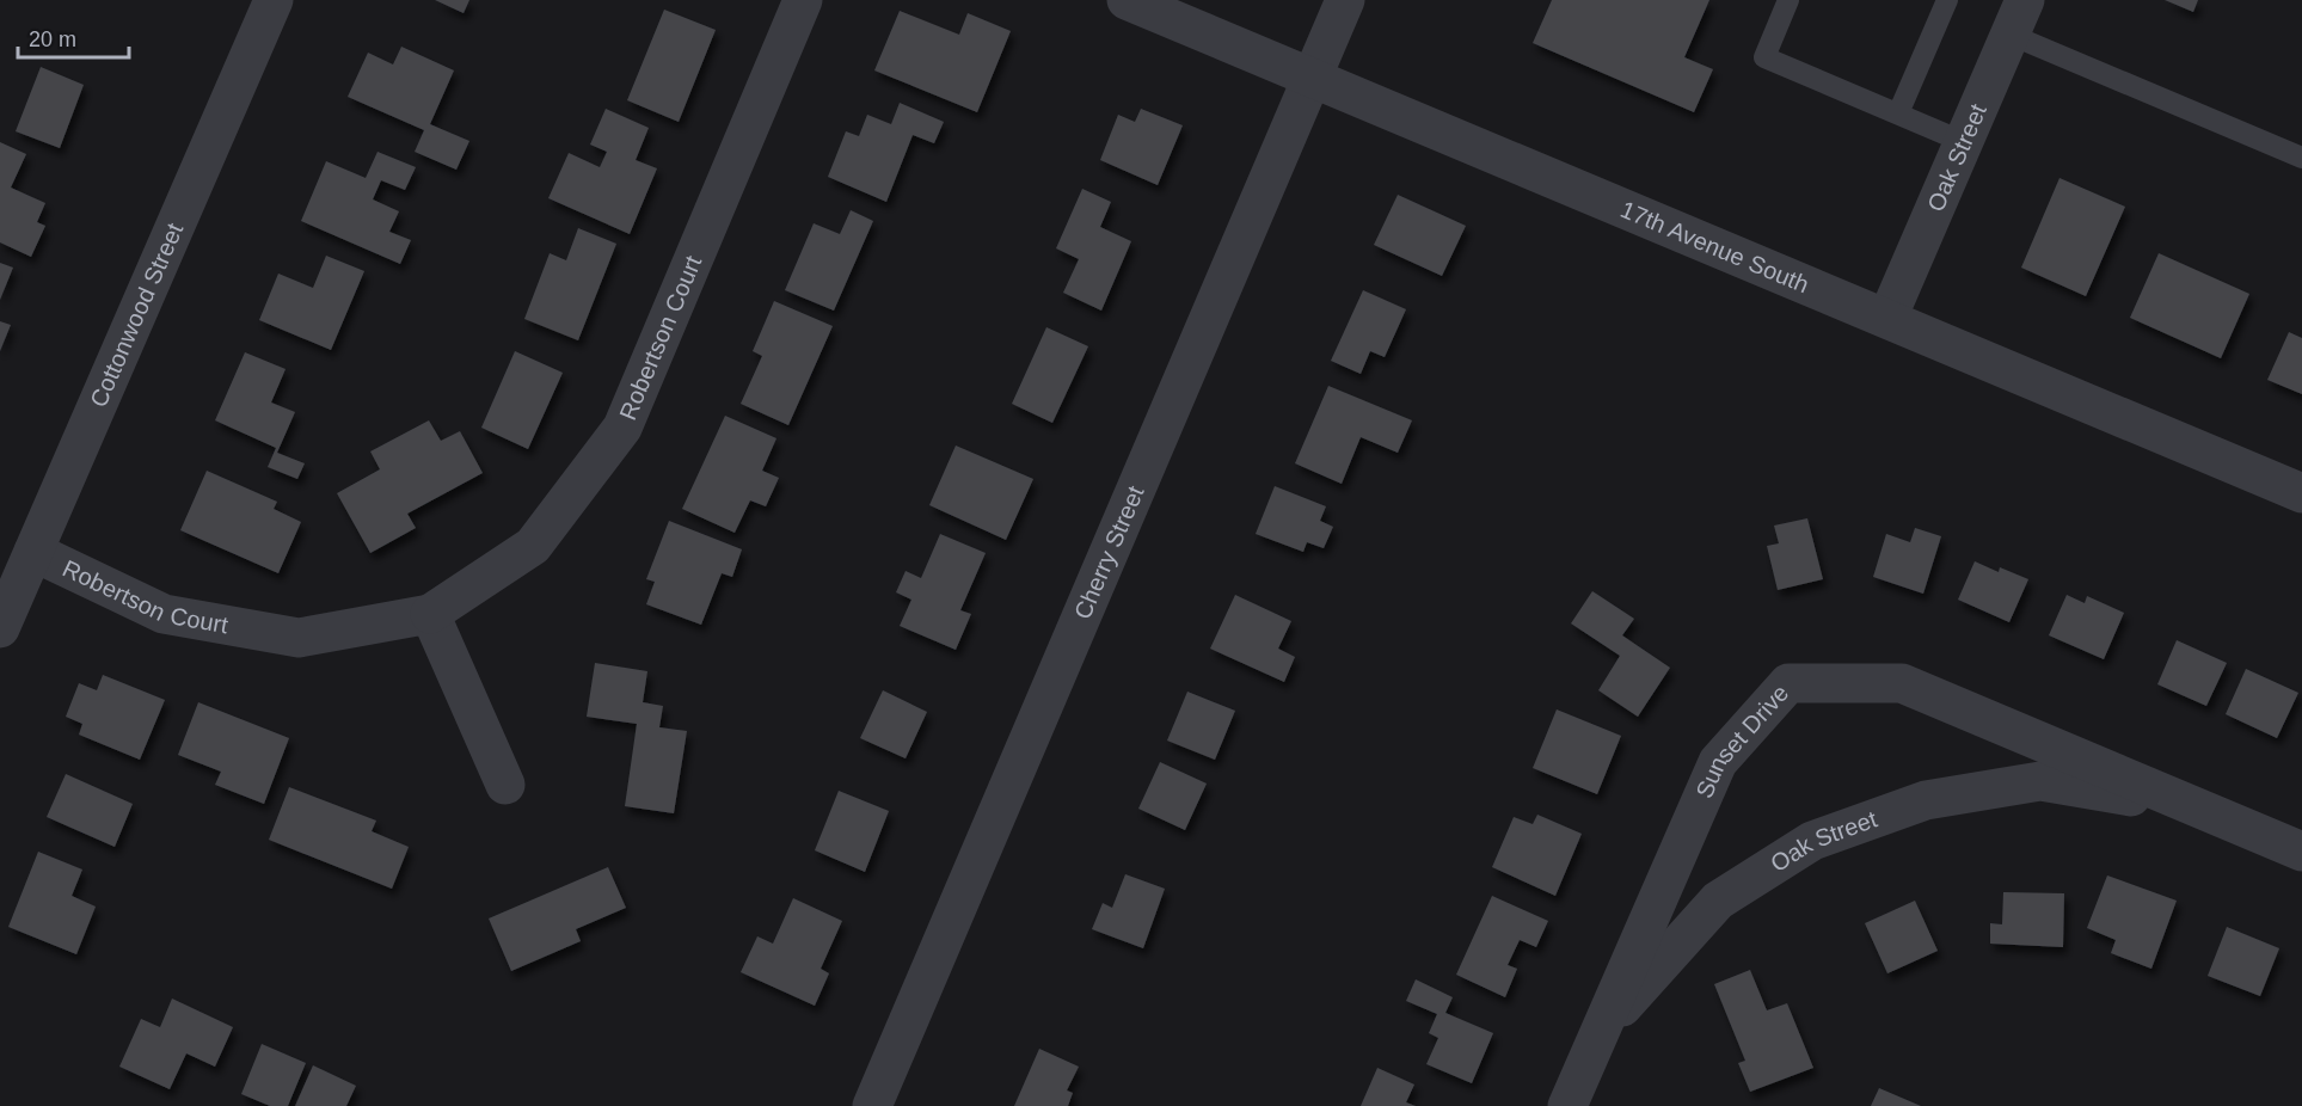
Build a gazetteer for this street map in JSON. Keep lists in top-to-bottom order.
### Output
{
  "streets": {
    "street": [
      "Oak Street",
      "17th Avenue South",
      "Cottonwood Street",
      "Robertson Court",
      "Cherry Street",
      "Sunset Drive"
    ]
  },
  "crossings": [
    ["Oak Street", "17th Avenue South"],
    ["Oak Street", "Sunset Drive"],
    ["17th Avenue South", "Cherry Street"],
    ["Cottonwood Street", "Robertson Court"]
  ],
  "scale_bar": "20 m"
}
